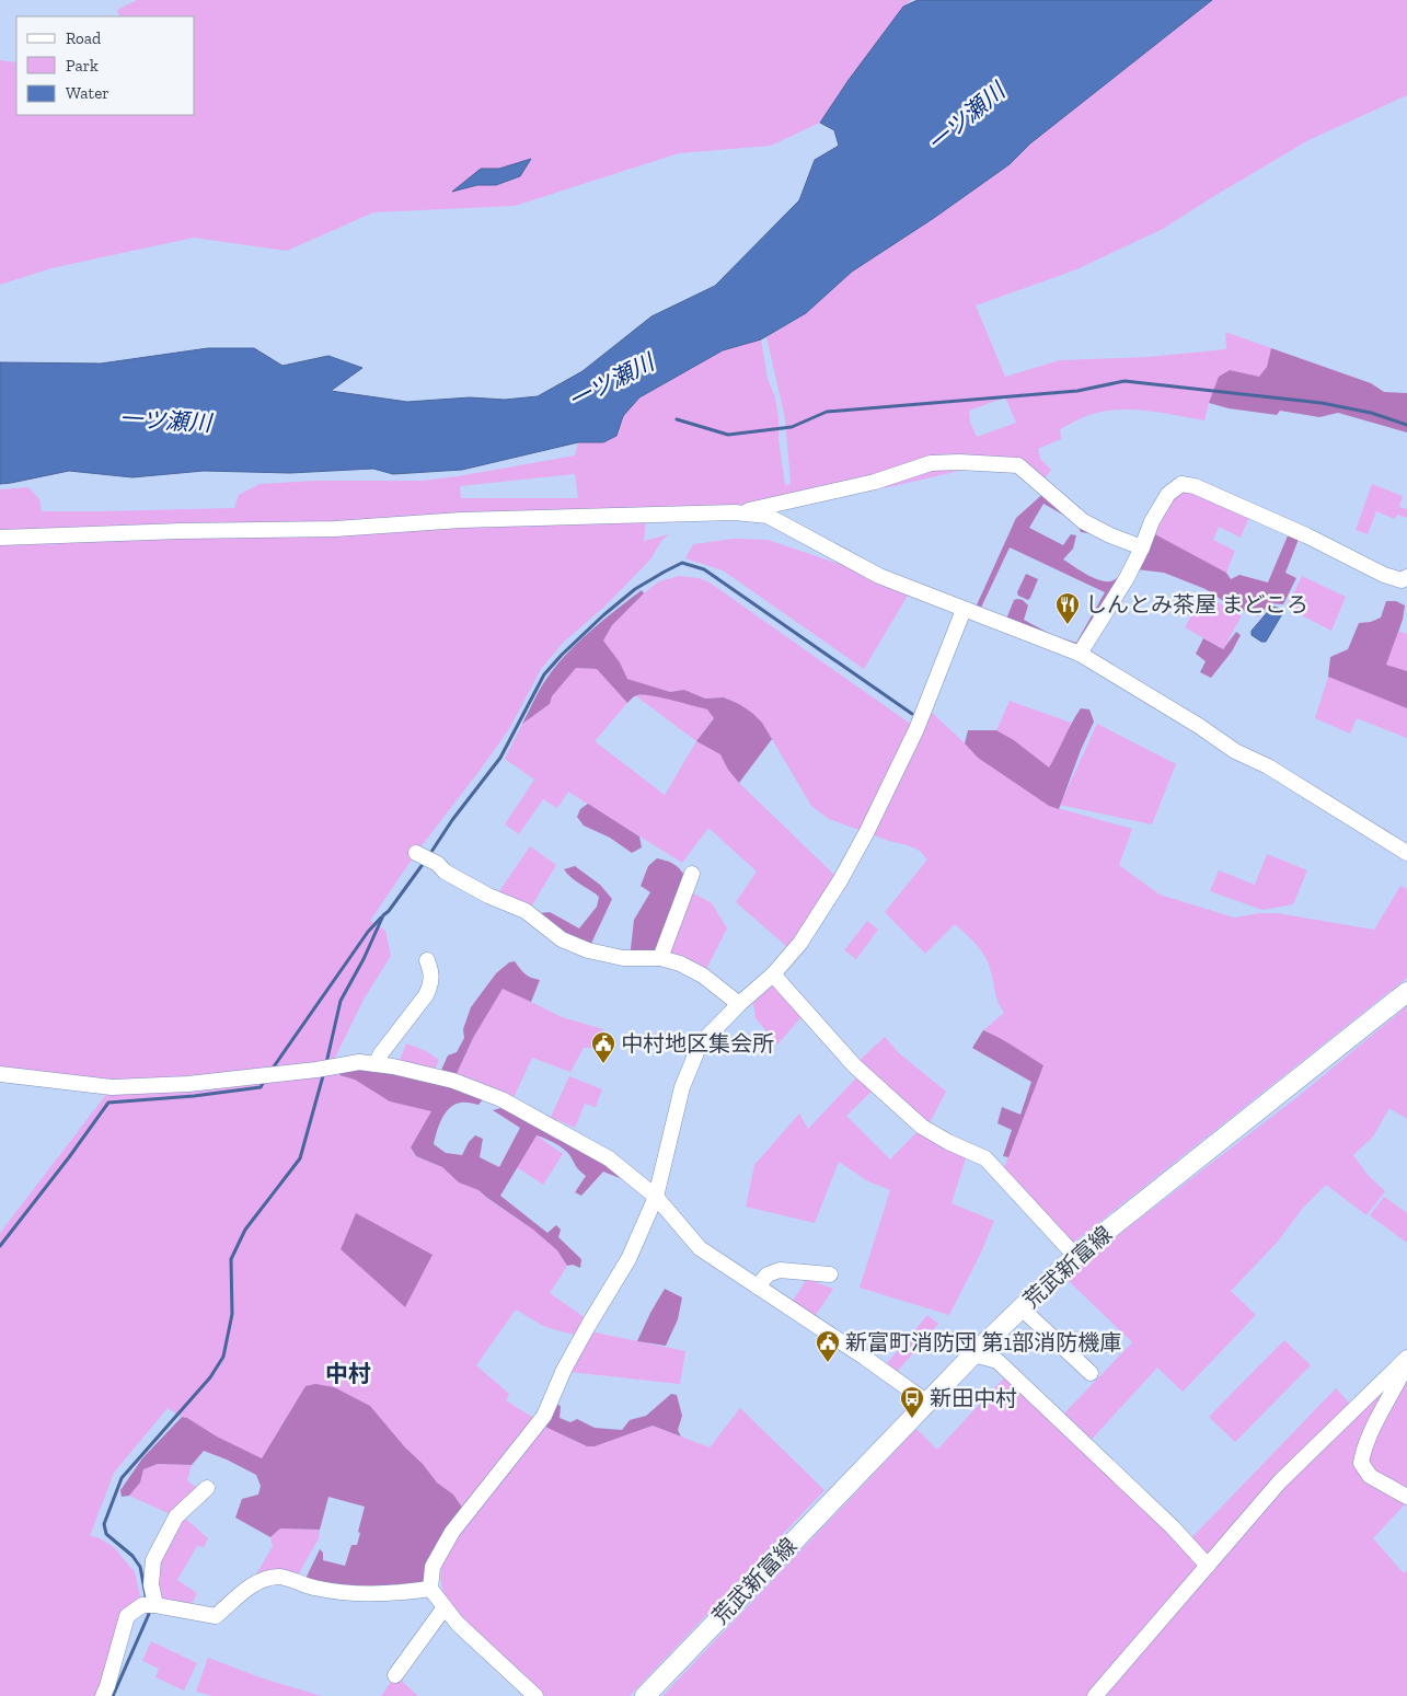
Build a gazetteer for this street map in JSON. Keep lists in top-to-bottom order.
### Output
{
  "streets": {
    "main road": ["荒武新富線"]
  },
  "districts": ["中村"],
  "water": ["一ツ瀬川"],
  "places": {
    "restaurant": ["しんとみ茶屋 まどころ"],
    "public building": ["中村地区集会所", "新富町消防団 第1部消防機庫"],
    "bus stop": ["新田中村"]
  },
  "legend": ["Road", "Park", "Water"]
}
